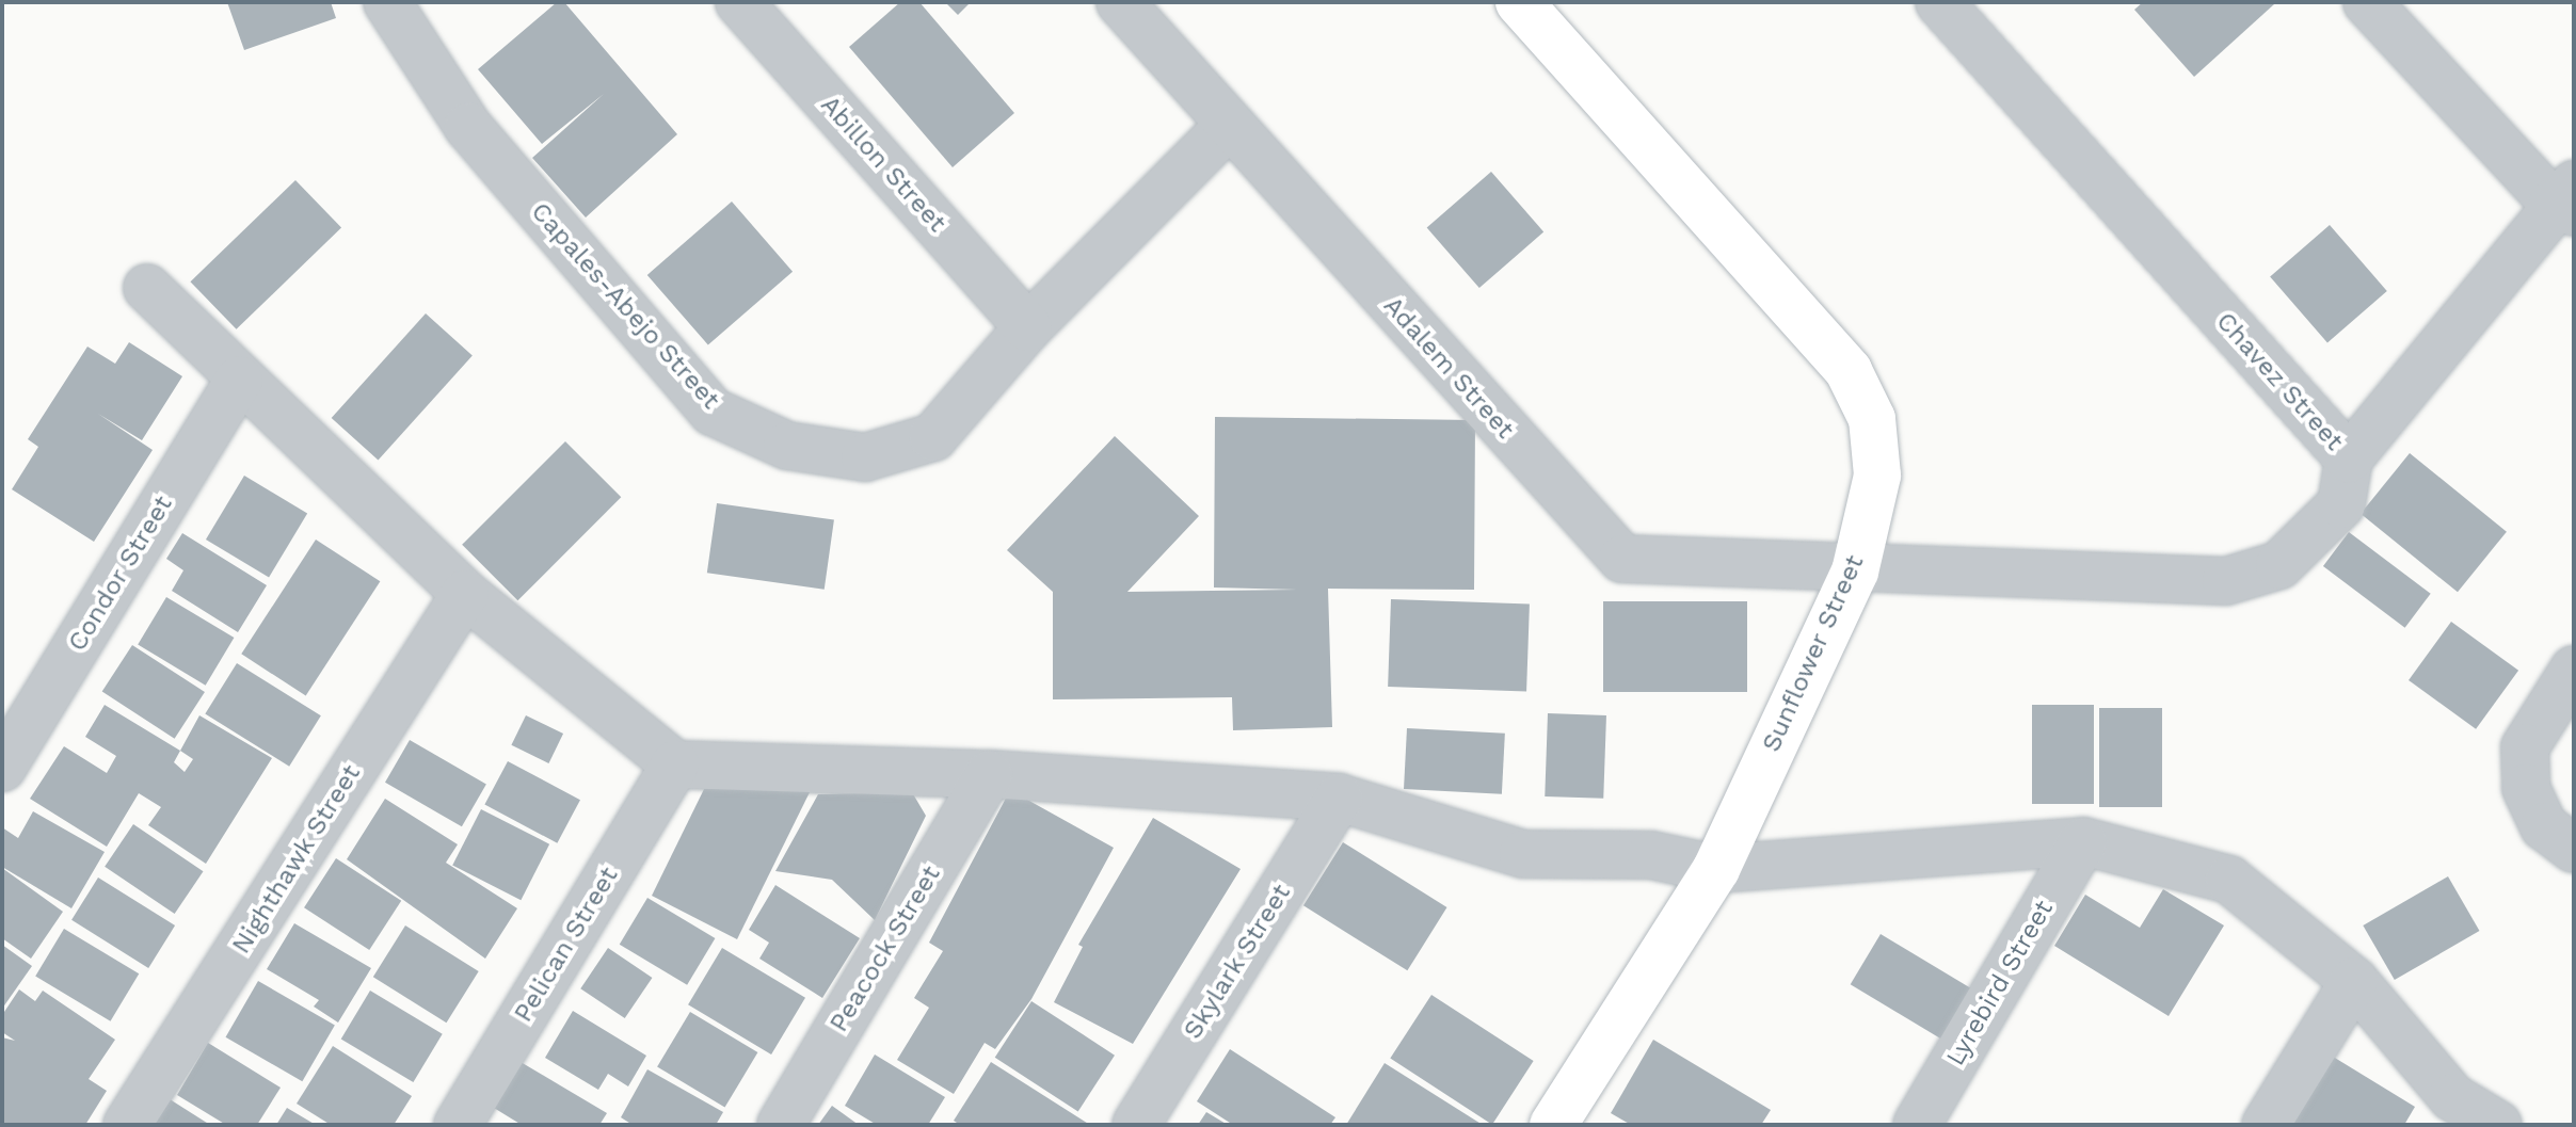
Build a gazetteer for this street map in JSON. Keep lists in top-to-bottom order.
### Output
{
  "streets": {
    "main road": ["Sunflower Street"],
    "street": [
      "Abillon Street",
      "Capales-Abejo Street",
      "Adalem Street",
      "Chavez Street",
      "Condor Street",
      "Nighthawk Street",
      "Pelican Street",
      "Peacock Street",
      "Skylark Street",
      "Lyrebird Street"
    ]
  },
  "crossings": [
    ["Abillon Street", "Capales-Abejo Street"],
    ["Capales-Abejo Street", "Adalem Street"],
    ["Adalem Street", "Chavez Street"],
    ["Adalem Street", "Sunflower Street"],
    ["Chavez Street", "Sunflower Street"]
  ]
}
